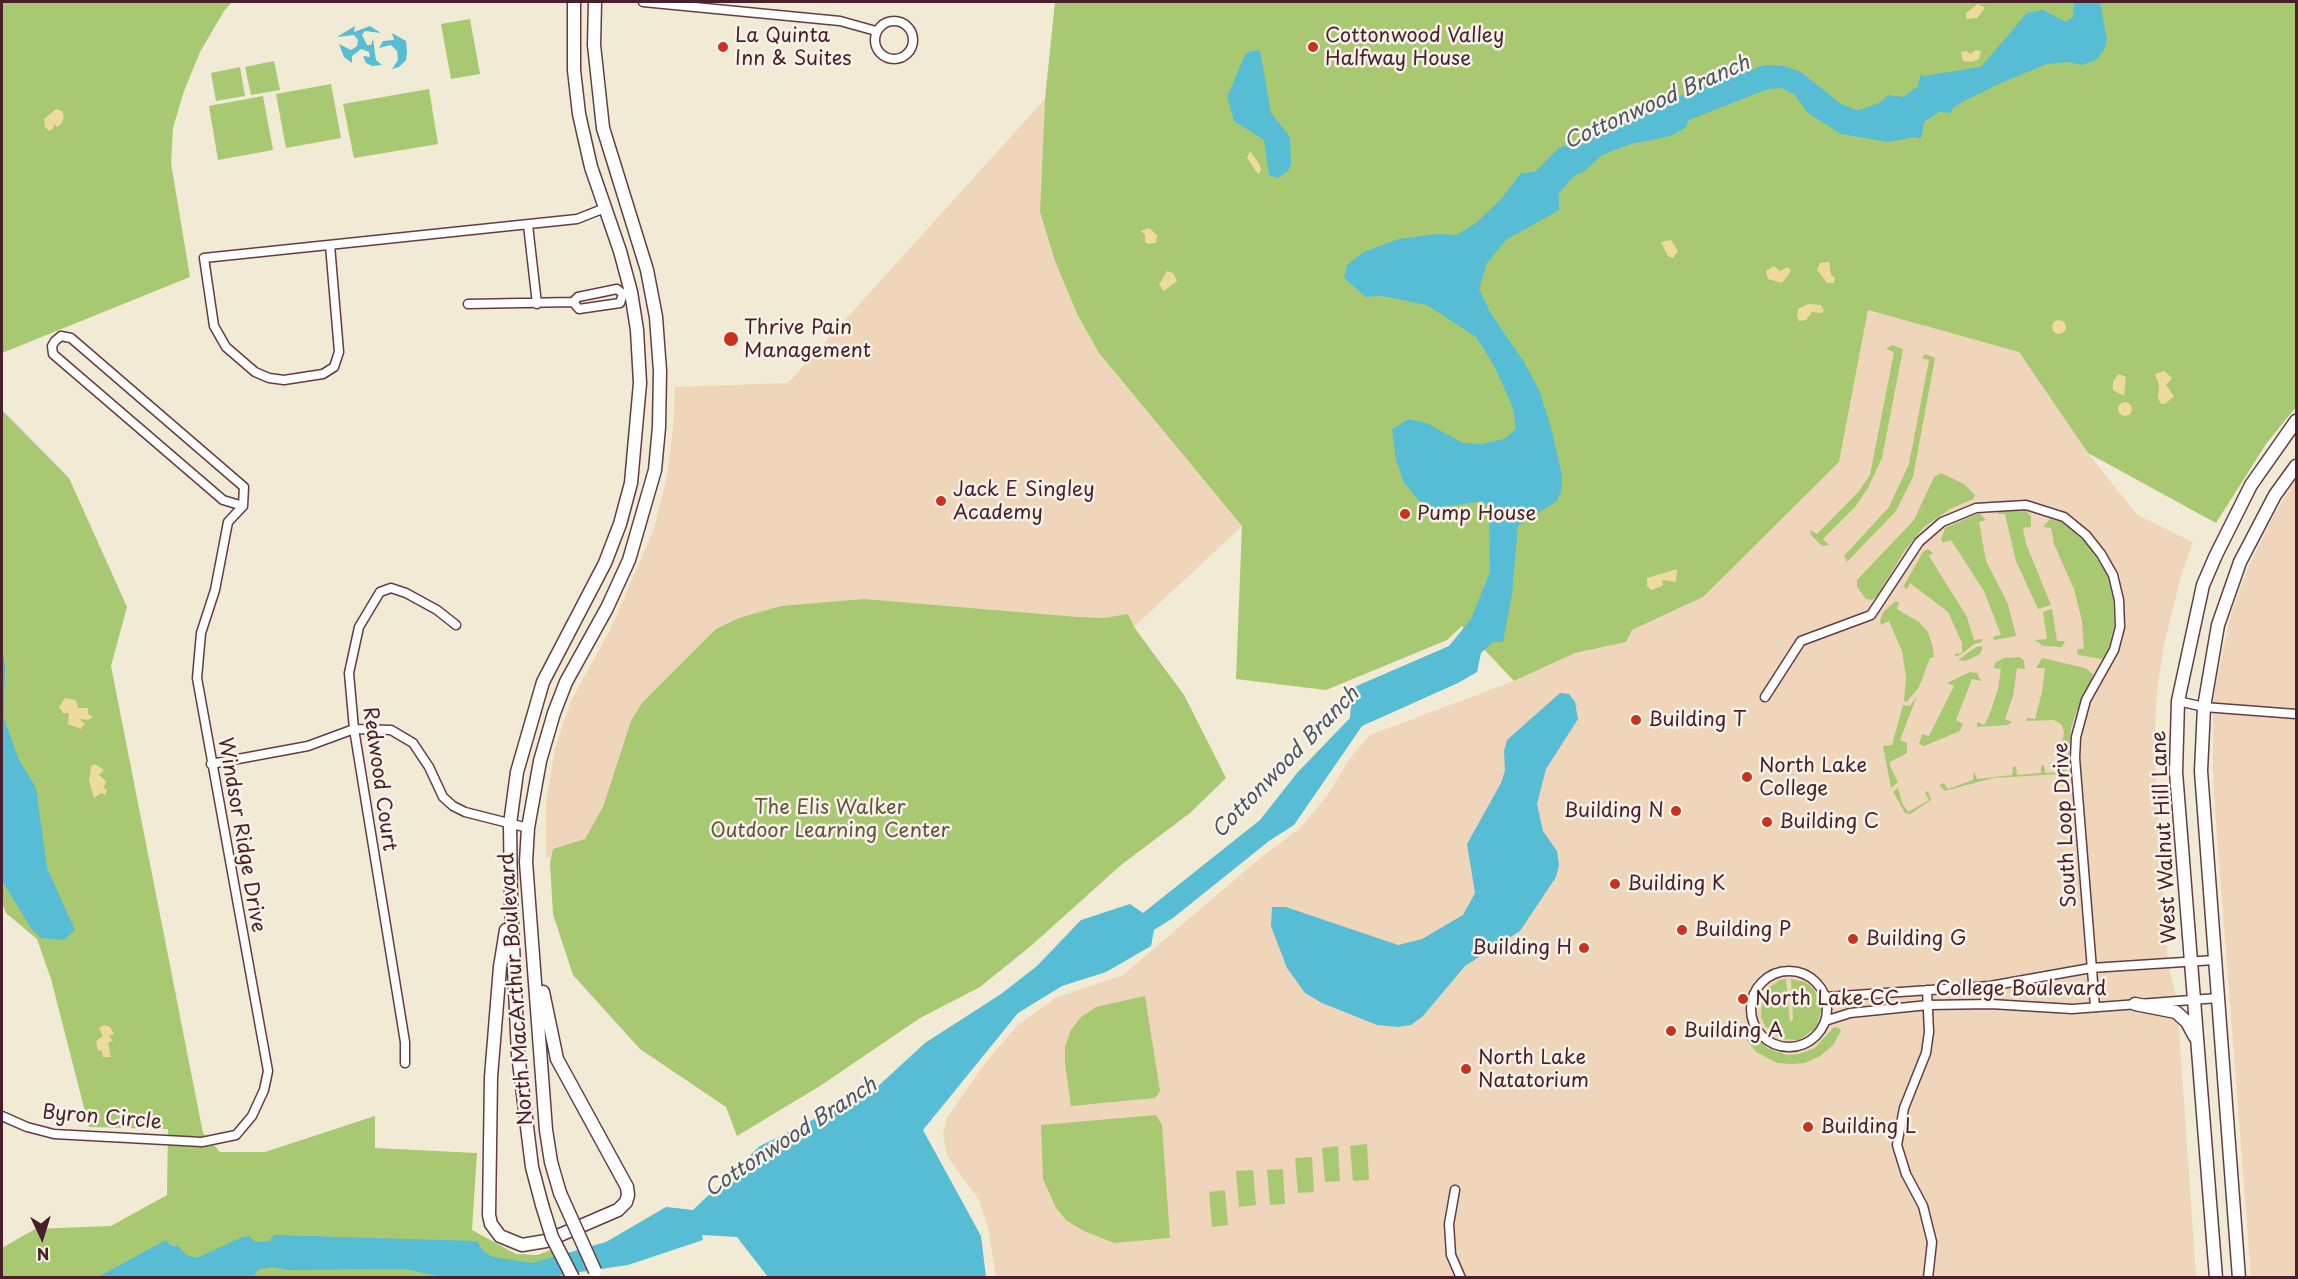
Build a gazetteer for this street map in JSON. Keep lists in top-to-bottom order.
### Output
{
  "streets": {
    "main road": ["West Walnut Hill Lane", "North MacArthur Boulevard"],
    "street": [
      "Redwood Court",
      "South Loop Drive",
      "Windsor Ridge Drive",
      "College Boulevard",
      "Byron Circle"
    ]
  },
  "crossings": [
    ["South Loop Drive", "College Boulevard"],
    ["Windsor Ridge Drive", "Byron Circle"],
    ["West Walnut Hill Lane", "College Boulevard"]
  ],
  "water": ["Cottonwood Branch"],
  "parks": ["The Elis Walker Outdoor Learning Center"],
  "places": [
    "La Quinta Inn & Suites",
    "Cottonwood Valley Halfway House",
    "Thrive Pain Management",
    "Jack E Singley Academy",
    "Pump House",
    "Building T",
    "North Lake College",
    "Building N",
    "Building C",
    "Building K",
    "Building P",
    "Building G",
    "Building H",
    "North Lake CC",
    "Building A",
    "North Lake Natatorium",
    "Building L"
  ],
  "north": "bottom"
}
